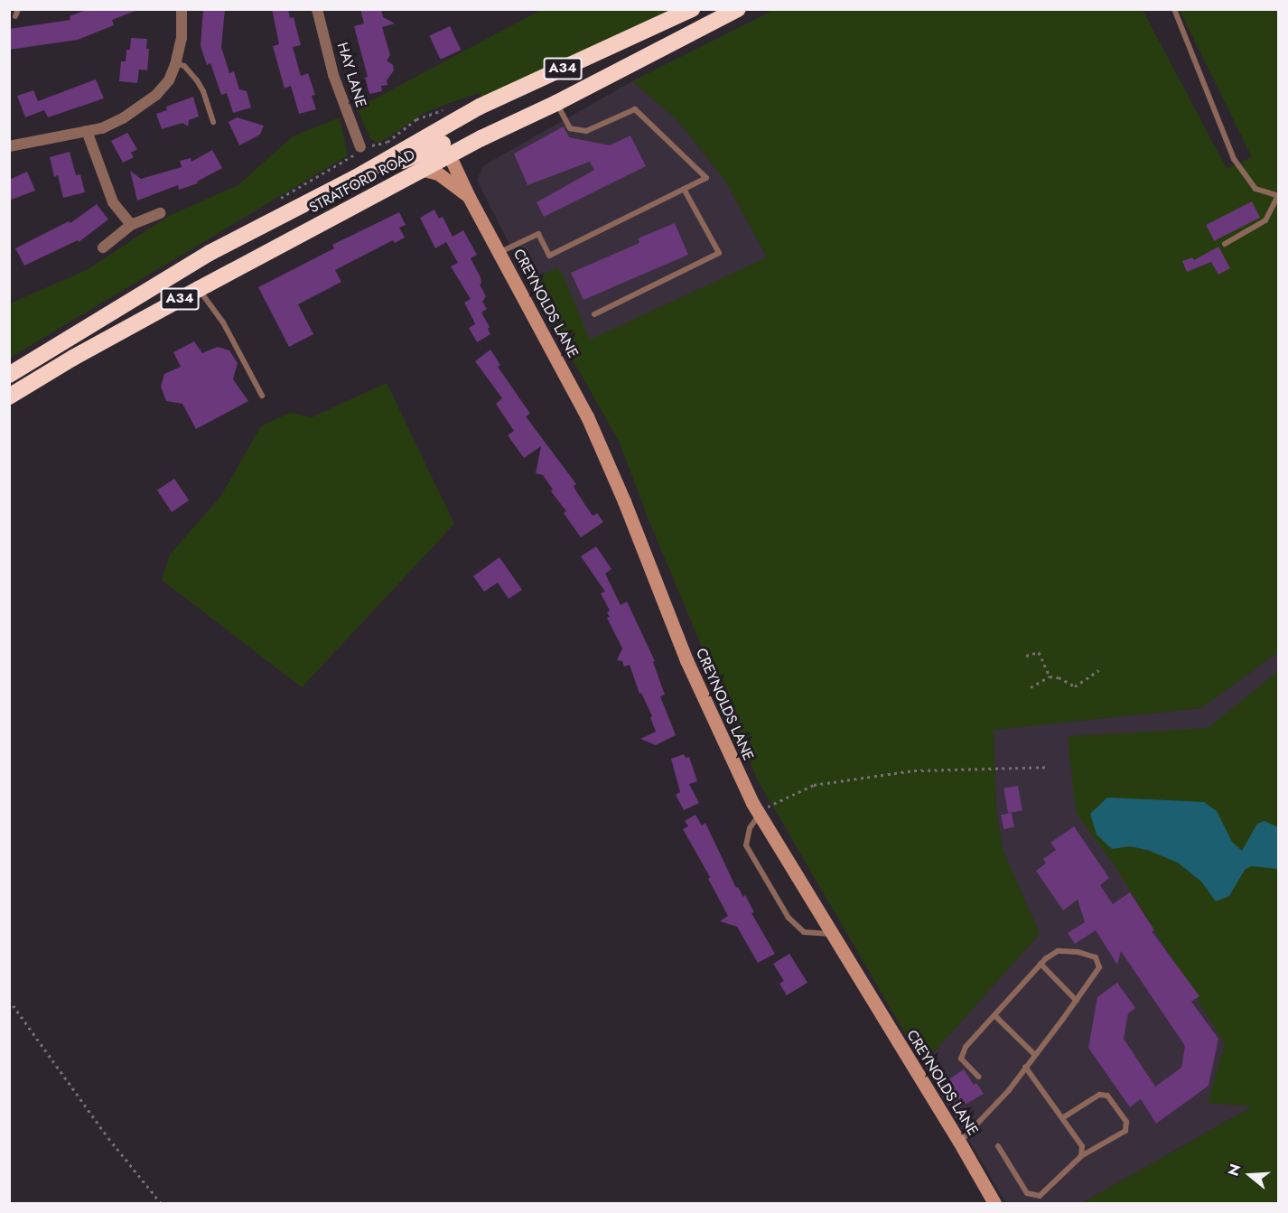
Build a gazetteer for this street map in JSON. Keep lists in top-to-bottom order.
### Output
{
  "streets": {
    "highway": ["A34", "STRATFORD ROAD"],
    "street": ["HAY LANE", "CREYNOLDS LANE"]
  },
  "crossings": [
    ["STRATFORD ROAD", "CREYNOLDS LANE"]
  ],
  "north": "left"
}
